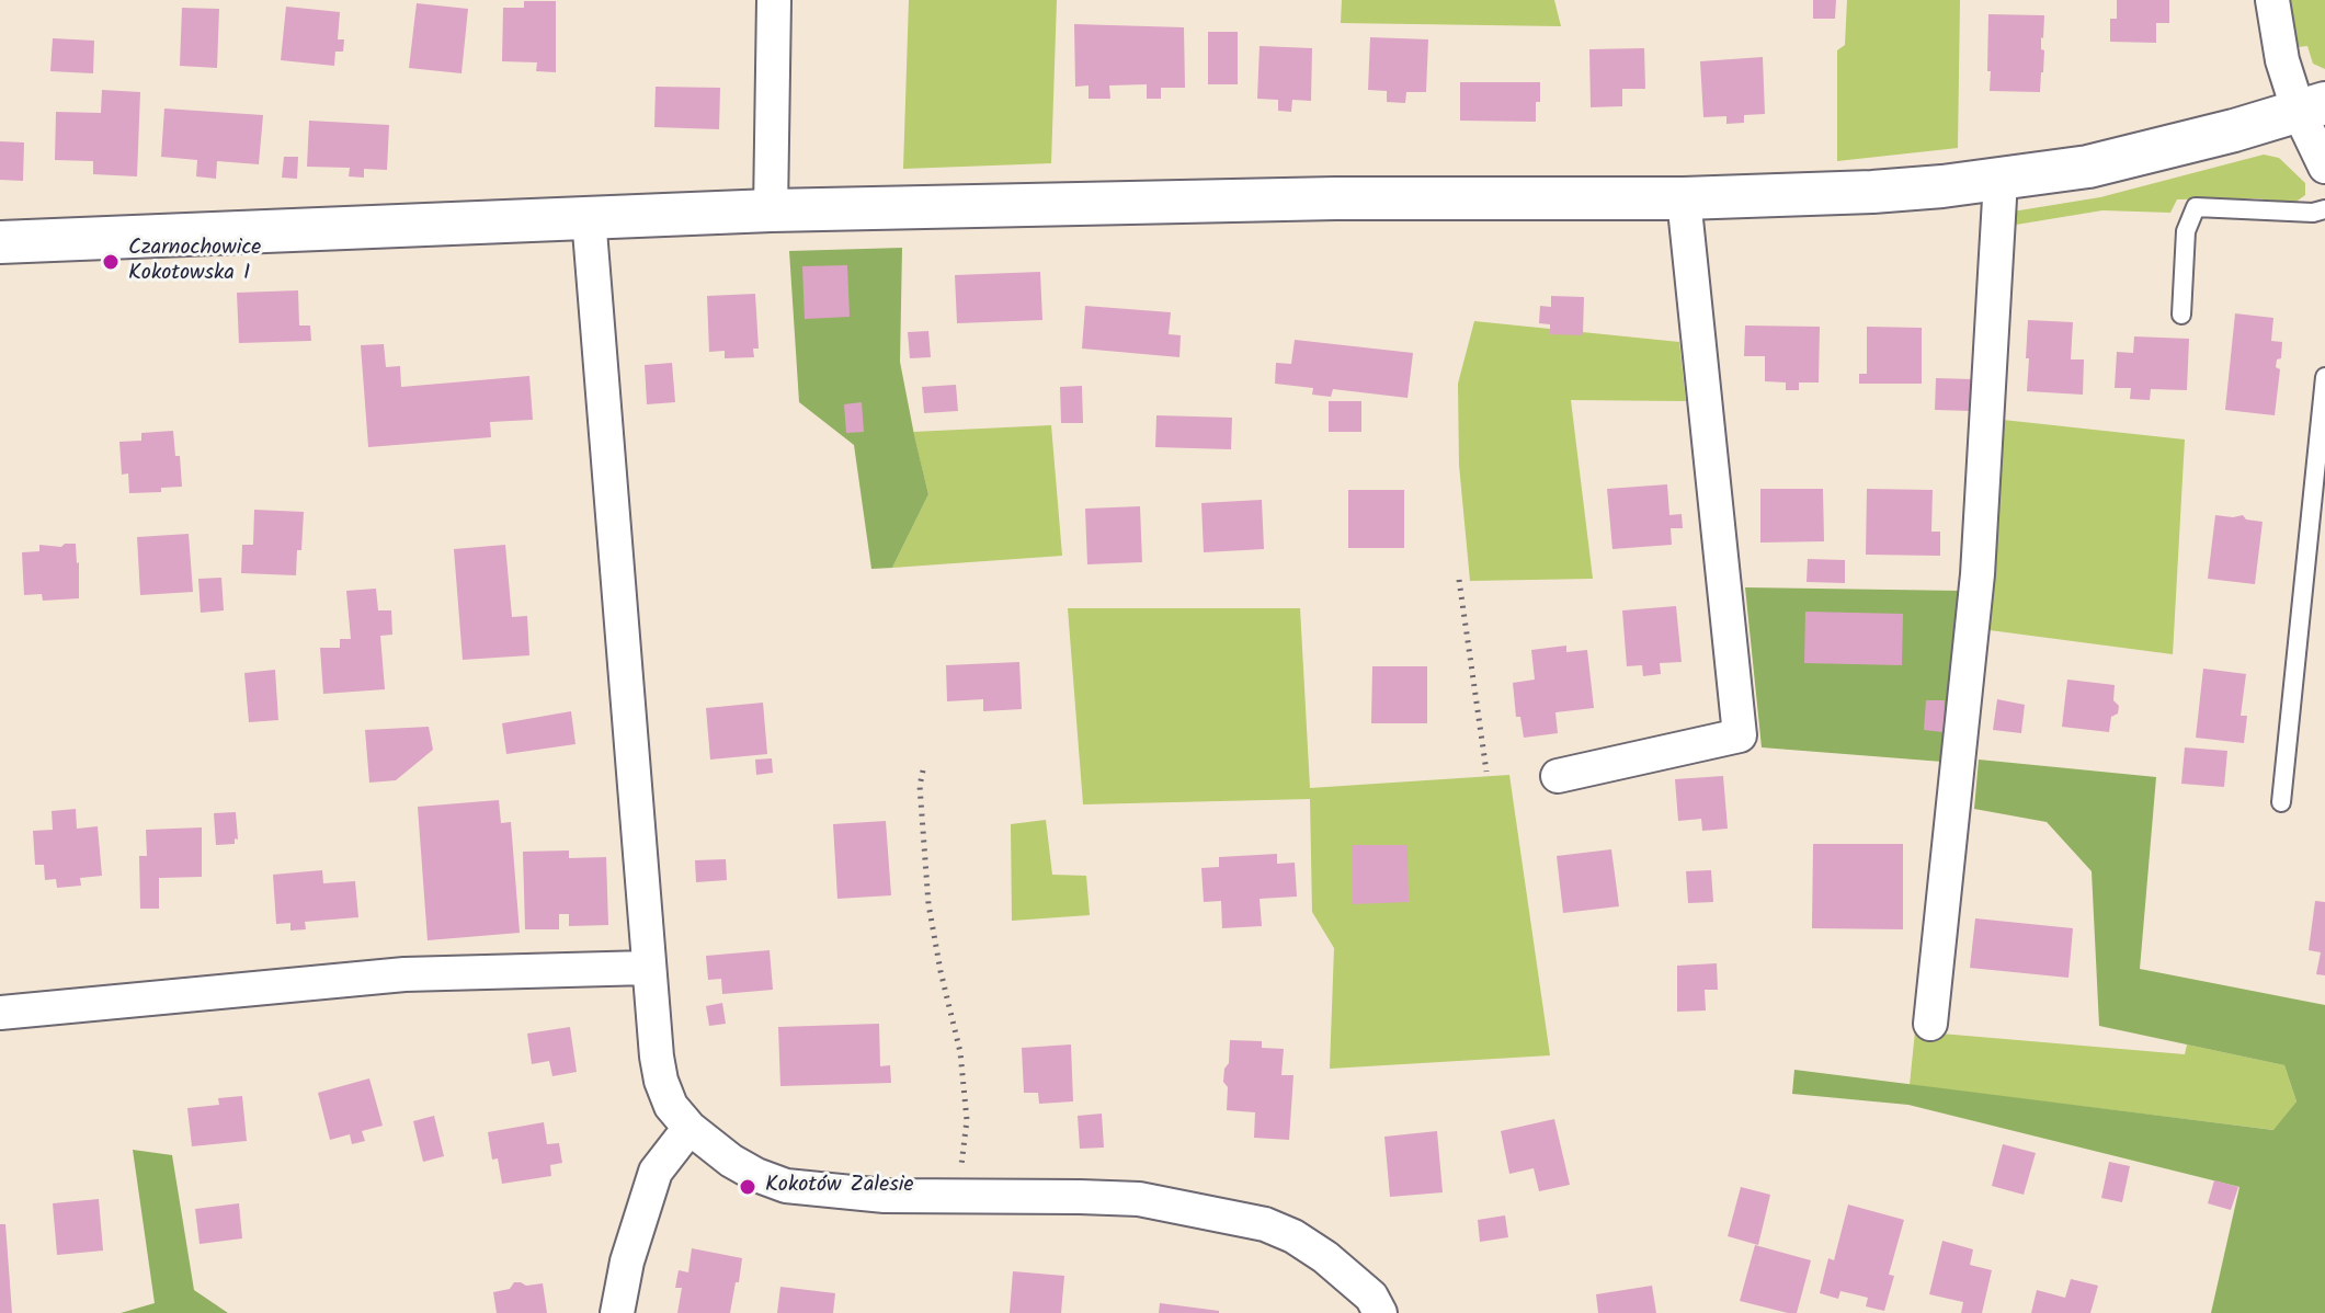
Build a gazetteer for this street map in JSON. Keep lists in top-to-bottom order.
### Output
{
  "places": ["Czarnochowice Kokotowska I", "Kokotów Zalesie"]
}
